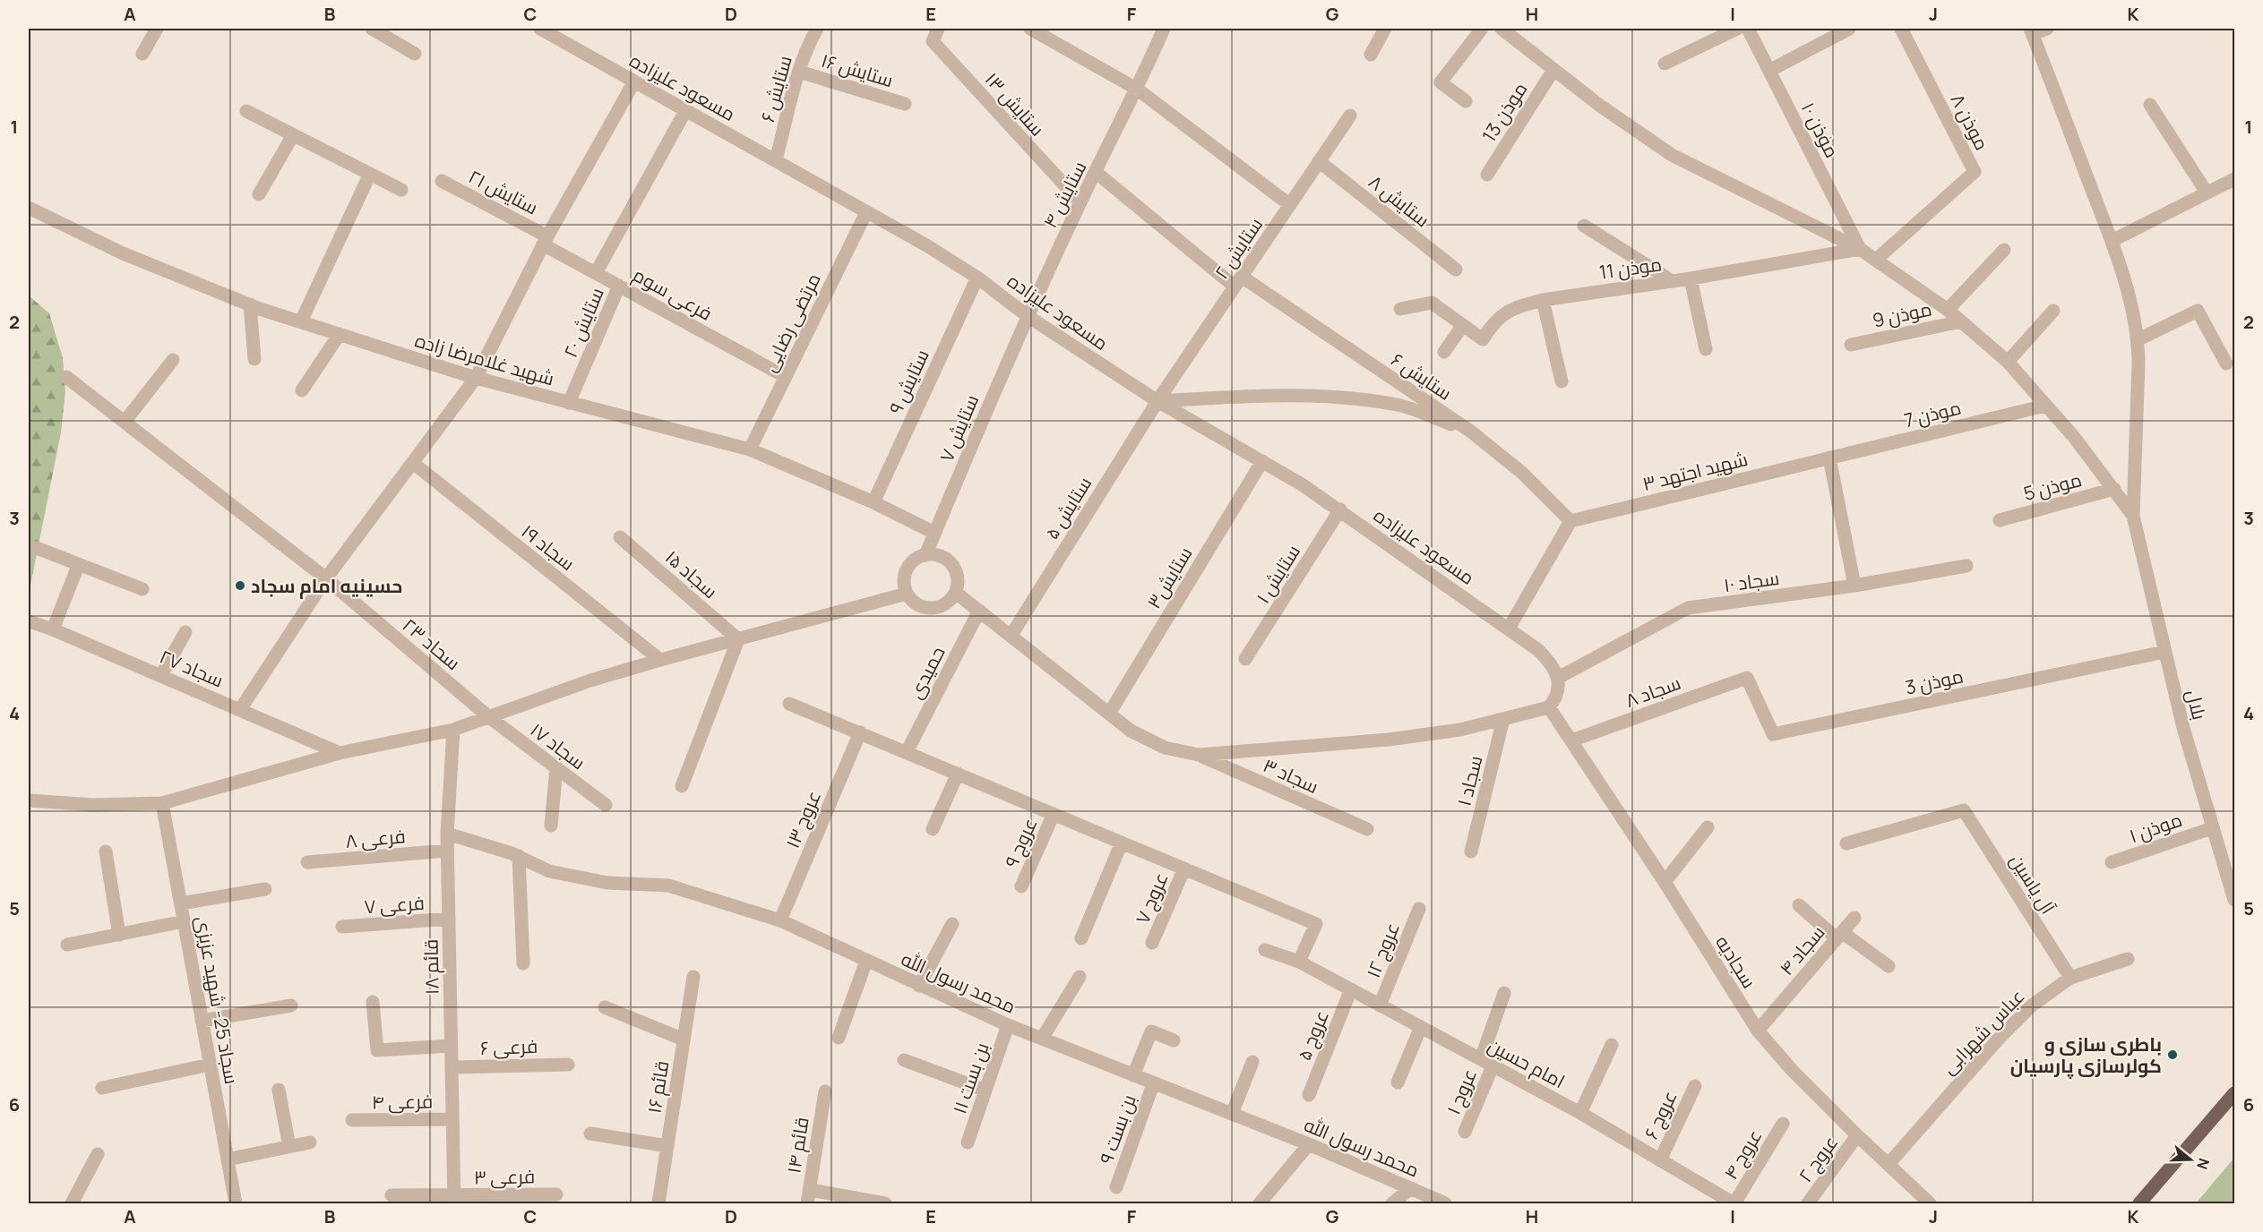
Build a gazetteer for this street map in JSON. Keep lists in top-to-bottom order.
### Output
{
  "streets": {
    "street": [
      "ستایش ۱۶",
      "مسعود علیزاده",
      "ستایش ۶",
      "ستایش ۱۳",
      "موذن 13",
      "موذن ۸",
      "موٰذن ۱۰",
      "ستایش ۲۱",
      "ستایش ۴",
      "ستایش ۸",
      "ستایش ۲",
      "موذن 11",
      "فرعی سوم",
      "موذن 9",
      "ستایش ۲۰",
      "مرتضی رضایی",
      "شهید غلامرضا زاده",
      "ستایش ۹",
      "موذن 7",
      "ستایش ۷",
      "شهید اجتهد ۳",
      "موذن 5",
      "ستایش ۵",
      "سجاد ۱۹",
      "سجاد ۱۵",
      "ستایش ۱",
      "ستایش۳",
      "سجاد ۱۰",
      "سحاد ۲۳",
      "سجاد ۲۷",
      "حمیدی",
      "موذن 3",
      "سجاد ۸",
      "بلال",
      "سجاد ۱۷",
      "سجاد ۳",
      "سجاد ۱",
      "عروج ۱۳",
      "موذن ۱",
      "فرعی ۸",
      "عروج ۹",
      "آل یاسین",
      "عروج ۷",
      "فرعی ۷",
      "عروج ۱۲",
      "سجاد ۴",
      "سجادیه",
      "قائم ۱۸",
      "محمد رسول الله",
      "سجاد 25- شهید عزیزی",
      "عباس شهرابی",
      "عروج ۵",
      "فرعی ۶",
      "امام حسین",
      "بن بست ۱۱",
      "قائم ۱۶",
      "عروج ۱",
      "فرعی ۴",
      "عروج ۶",
      "بن بست ۹",
      "قائم ۱۴",
      "عروج ۴",
      "عروج ۲",
      "فرعی ۳"
    ]
  },
  "crossings": [
    ["ستایش ۱۶", "ستایش ۶"],
    ["مسعود علیزاده", "ستایش ۶"],
    ["مسعود علیزاده", "ستایش ۴"],
    ["مسعود علیزاده", "ستایش ۲"],
    ["مسعود علیزاده", "مرتضی رضایی"],
    ["مسعود علیزاده", "ستایش ۹"],
    ["مسعود علیزاده", "ستایش ۷"],
    ["مسعود علیزاده", "ستایش ۵"],
    ["مسعود علیزاده", "ستایش ۱"],
    ["مسعود علیزاده", "ستایش۳"],
    ["مسعود علیزاده", "سجاد ۱۰"],
    ["ستایش ۶", "ستایش ۲"],
    ["ستایش ۶", "شهید اجتهد ۳"],
    ["ستایش ۱۳", "ستایش ۴"],
    ["موٰذن ۱۰", "موذن 11"],
    ["ستایش ۲۱", "فرعی سوم"],
    ["ستایش ۴", "ستایش ۷"],
    ["ستایش ۸", "ستایش ۲"],
    ["ستایش ۲", "ستایش ۵"],
    ["فرعی سوم", "ستایش ۲۰"],
    ["فرعی سوم", "مرتضی رضایی"],
    ["ستایش ۲۰", "شهید غلامرضا زاده"],
    ["مرتضی رضایی", "شهید غلامرضا زاده"],
    ["شهید غلامرضا زاده", "ستایش ۹"],
    ["شهید غلامرضا زاده", "ستایش ۷"],
    ["موذن 7", "شهید اجتهد ۳"],
    ["سحاد ۲۳", "سجاد ۱۷"],
    ["موذن 3", "سجاد ۸"],
    ["موذن 3", "بلال"],
    ["سجاد ۸", "سجادیه"],
    ["بلال", "موذن ۱"],
    ["عروج ۱۳", "محمد رسول الله"],
    ["فرعی ۸", "قائم ۱۸"],
    ["آل یاسین", "عباس شهرابی"],
    ["فرعی ۷", "قائم ۱۸"],
    ["عروج ۱۲", "امام حسین"],
    ["سجاد ۴", "سجادیه"],
    ["سجادیه", "عباس شهرابی"],
    ["سجادیه", "عروج ۲"],
    ["قائم ۱۸", "محمد رسول الله"],
    ["قائم ۱۸", "فرعی ۶"],
    ["قائم ۱۸", "فرعی ۴"],
    ["قائم ۱۸", "فرعی ۳"],
    ["محمد رسول الله", "بن بست ۱۱"],
    ["محمد رسول الله", "بن بست ۹"],
    ["عروج ۵", "امام حسین"],
    ["امام حسین", "عروج ۱"],
    ["امام حسین", "عروج ۶"],
    ["امام حسین", "عروج ۴"]
  ],
  "places": ["حسینیه امام سجاد", "باطری سازی و کولرسازی پارسیان"],
  "north": "right",
  "grid": {
    "columns": [
      "A",
      "B",
      "C",
      "D",
      "E",
      "F",
      "G",
      "H",
      "I",
      "J",
      "K"
    ],
    "rows": [
      "1",
      "2",
      "3",
      "4",
      "5",
      "6"
    ]
  }
}
